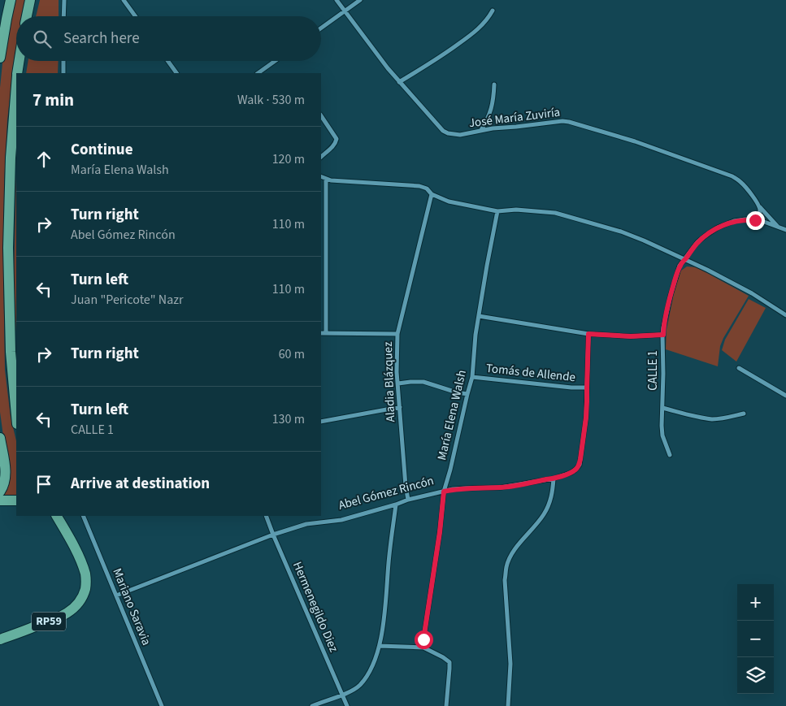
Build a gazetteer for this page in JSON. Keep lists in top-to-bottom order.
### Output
{
  "streets": {
    "main road": ["RP59"],
    "street": [
      "José María Zuviría",
      "CALLE 1",
      "Tomás de Allende",
      "Aladia Blázquez",
      "María Elena Walsh",
      "Abel Gómez Rincón",
      "Mariano Saravia",
      "Hermenegildo Diez"
    ]
  },
  "crossings": [
    ["José María Zuviría", "CALLE 1"],
    ["Tomás de Allende", "María Elena Walsh"],
    ["Tomás de Allende", "Abel Gómez Rincón"],
    ["Aladia Blázquez", "Abel Gómez Rincón"],
    ["María Elena Walsh", "Abel Gómez Rincón"],
    ["Abel Gómez Rincón", "Mariano Saravia"],
    ["Abel Gómez Rincón", "Hermenegildo Diez"]
  ],
  "page": {
    "search": "Search here",
    "heading": ["7 min", "Walk · 530 m"],
    "list": [
      ["Continue", "María Elena Walsh", "120 m"],
      ["Turn right", "Abel Gómez Rincón", "110 m"],
      ["Turn left", "Juan \"Pericote\" Nazr", "110 m"],
      ["Turn right", "60 m"],
      ["Turn left", "CALLE 1", "130 m"],
      "Arrive at destination"
    ],
    "map_buttons": ["+", "−"]
  }
}
